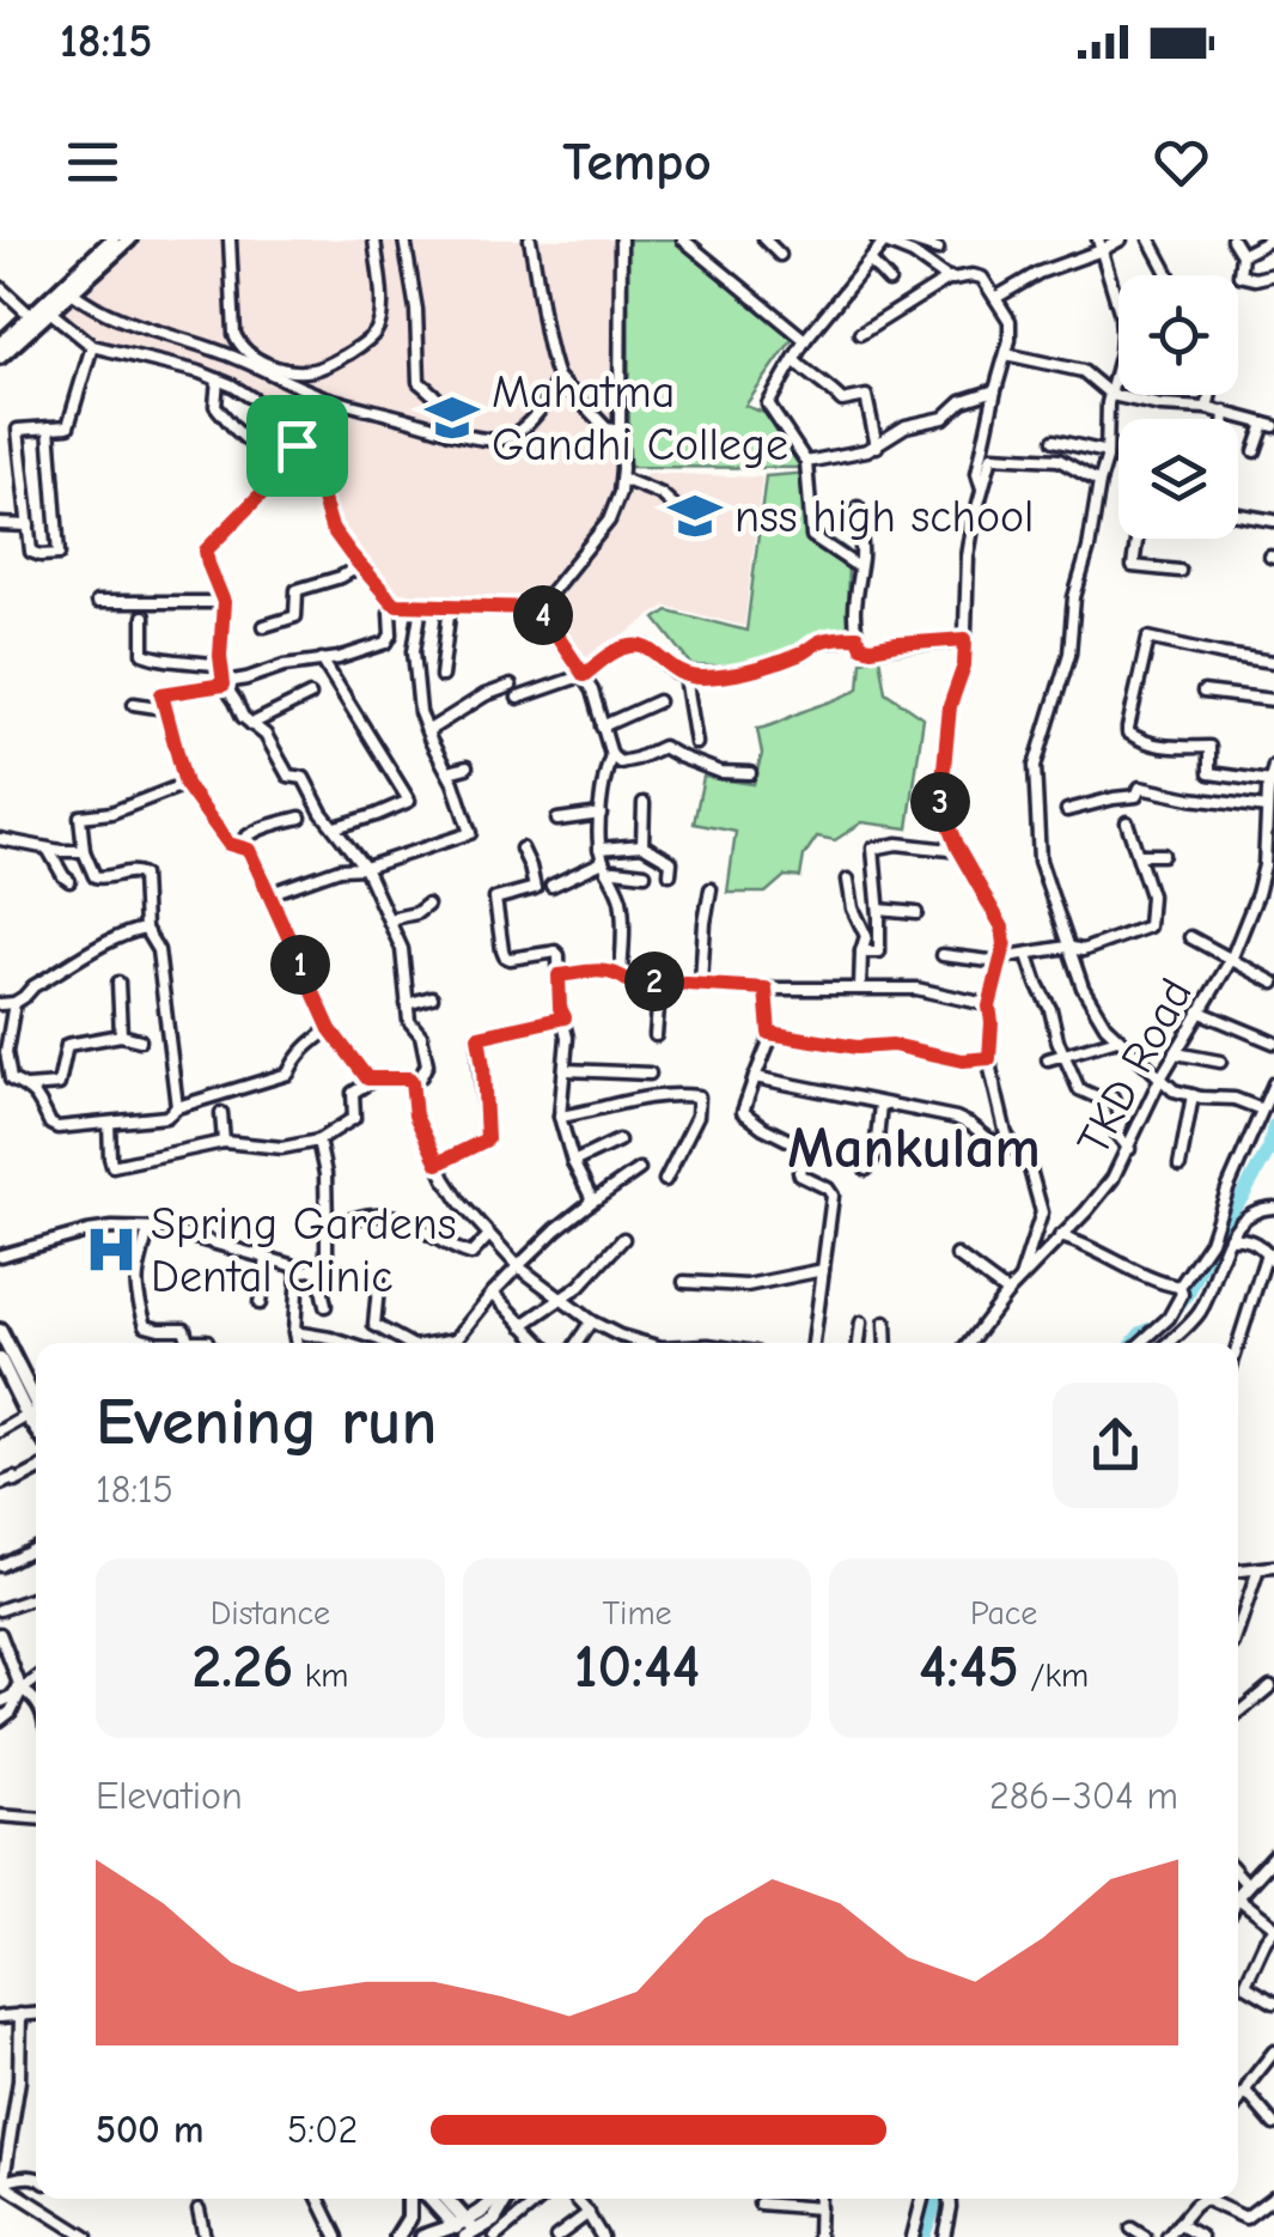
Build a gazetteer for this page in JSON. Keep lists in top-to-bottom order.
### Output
{
  "streets": {
    "street": ["TKD Road"]
  },
  "districts": ["Mankulam"],
  "places": {
    "school or university": ["Mahatma Gandhi College", "nss high school"],
    "hospital": ["Spring Gardens Dental Clinic"]
  },
  "page": {
    "status": "18:15",
    "header": "Tempo",
    "pins": [
      "4",
      "3",
      "1",
      "2"
    ],
    "heading": ["Evening run", "18:15"],
    "stats": [
      ["Distance", "2.26 km"],
      ["Time", "10:44"],
      ["Pace", "4:45 /km"]
    ],
    "chart": ["Elevation", "286–304 m"],
    "list": [
      {
        "name": "500 m",
        "note": "5:02"
      }
    ]
  }
}
